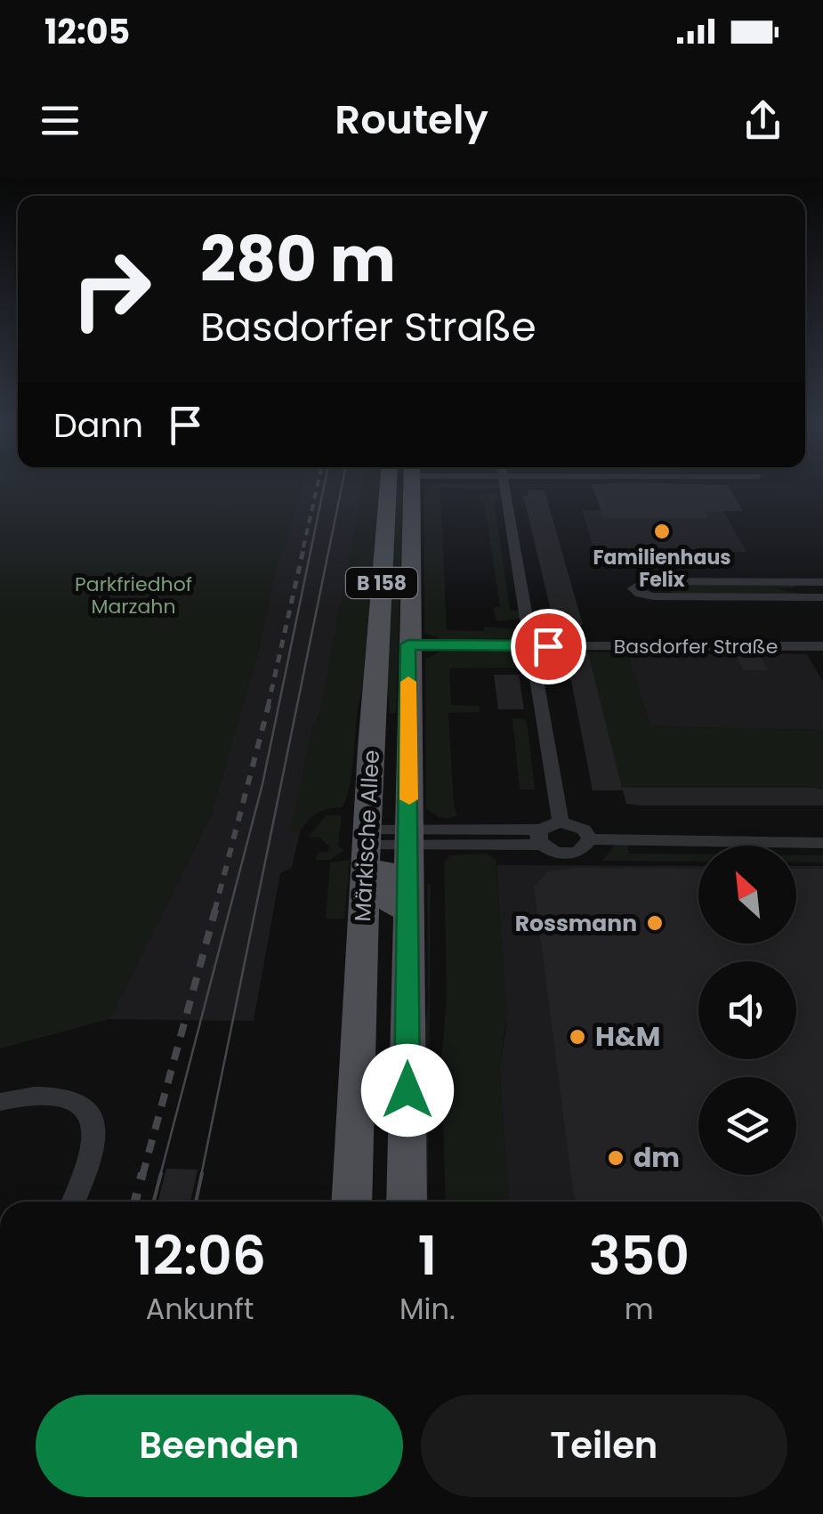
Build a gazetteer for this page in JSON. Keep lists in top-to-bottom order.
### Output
{
  "streets": {
    "main road": ["B 158", "Märkische Allee"],
    "street": ["Basdorfer Straße"]
  },
  "crossings": [
    ["Basdorfer Straße", "Märkische Allee"]
  ],
  "parks": ["Parkfriedhof Marzahn"],
  "places": [
    "Familienhaus Felix",
    "Rossmann",
    "H&M",
    "dm"
  ],
  "north": "top left",
  "page": {
    "status": "12:05",
    "header": "Routely",
    "turn": ["280 m", "Basdorfer Straße"],
    "then": "Dann",
    "eta": [
      "12:06",
      "Ankunft",
      "1",
      "Min.",
      "350",
      "m"
    ],
    "buttons": ["Beenden", "Teilen"]
  }
}
